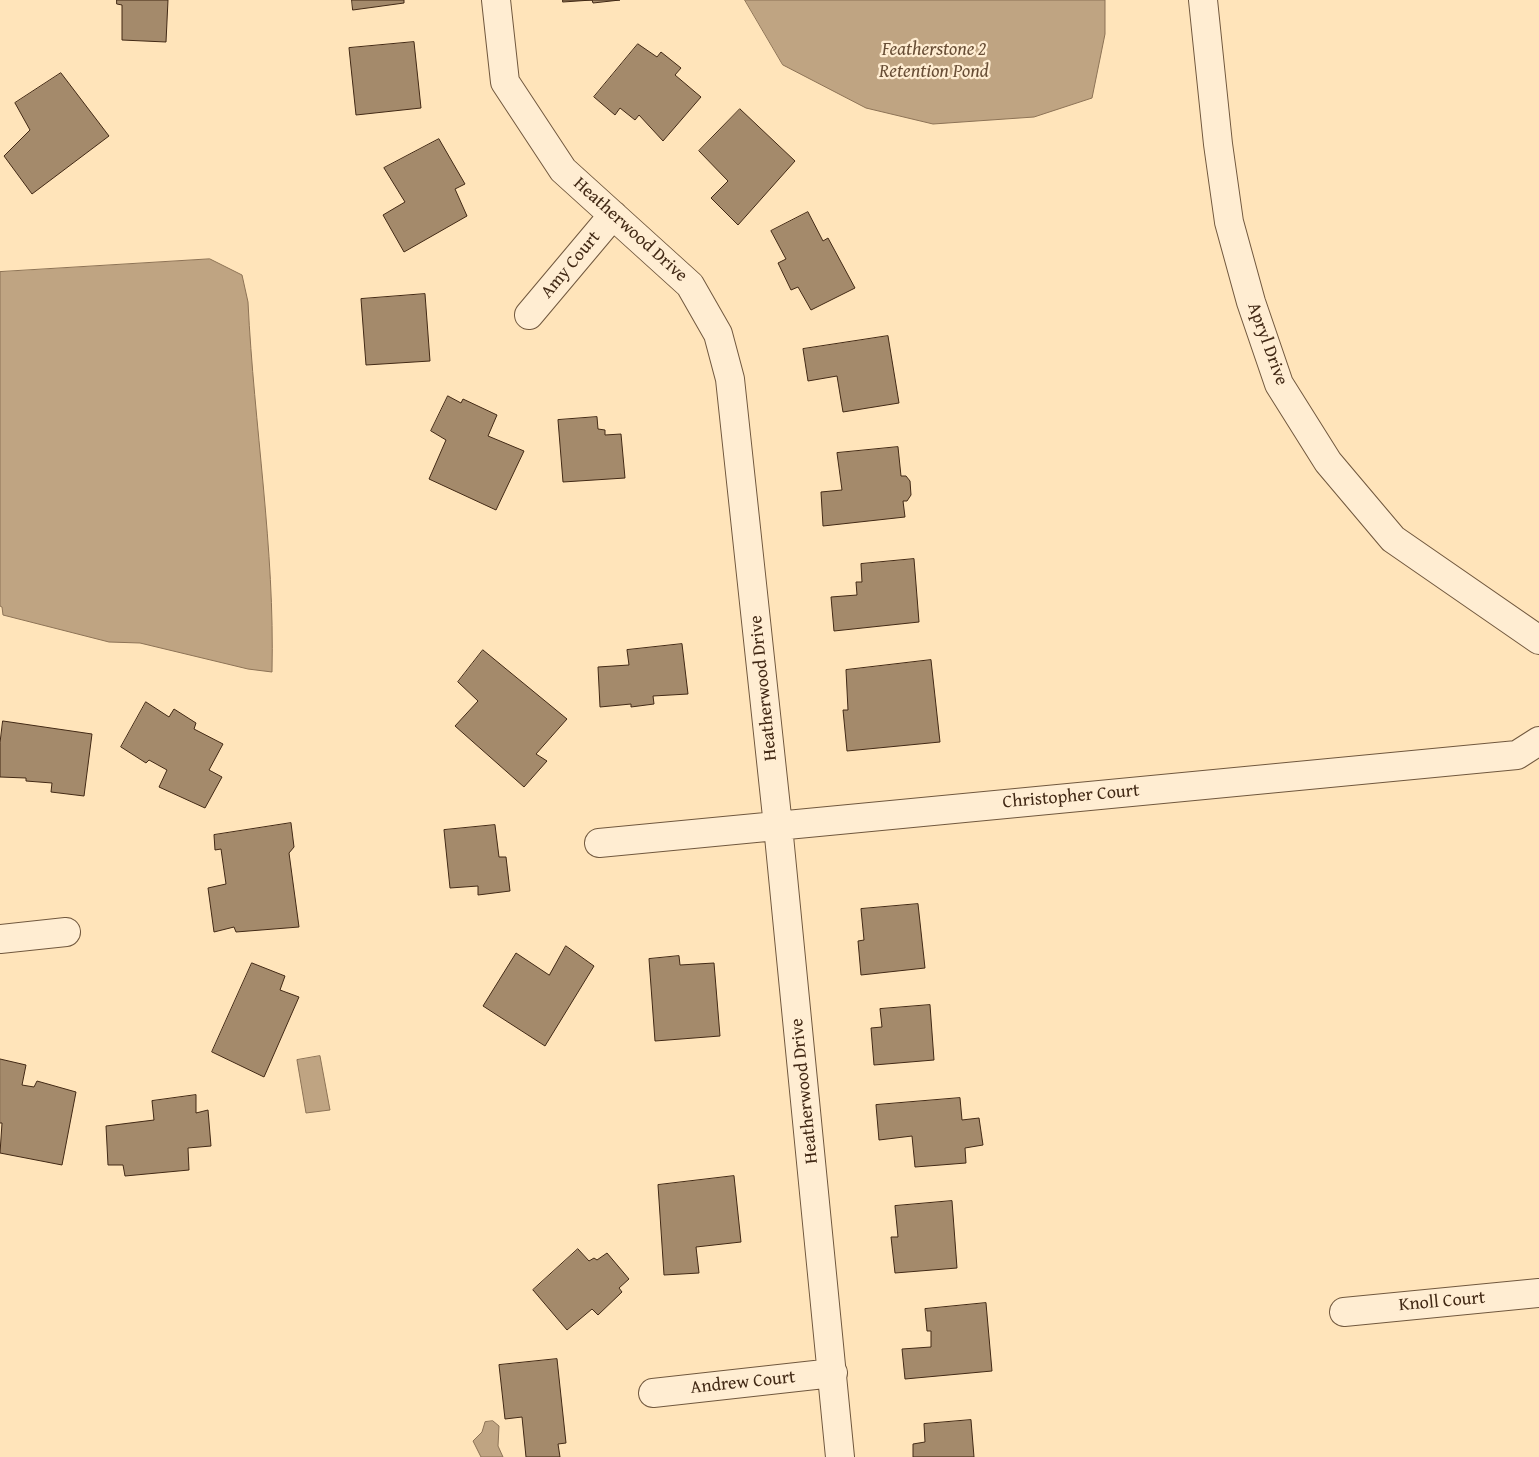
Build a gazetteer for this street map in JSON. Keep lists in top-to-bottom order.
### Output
{
  "streets": {
    "street": [
      "Heatherwood Drive",
      "Amy Court",
      "Apryl Drive",
      "Christopher Court",
      "Knoll Court",
      "Andrew Court"
    ]
  },
  "crossings": [
    ["Heatherwood Drive", "Amy Court"],
    ["Heatherwood Drive", "Christopher Court"],
    ["Heatherwood Drive", "Andrew Court"]
  ],
  "water": ["Featherstone 2 Retention Pond"]
}
